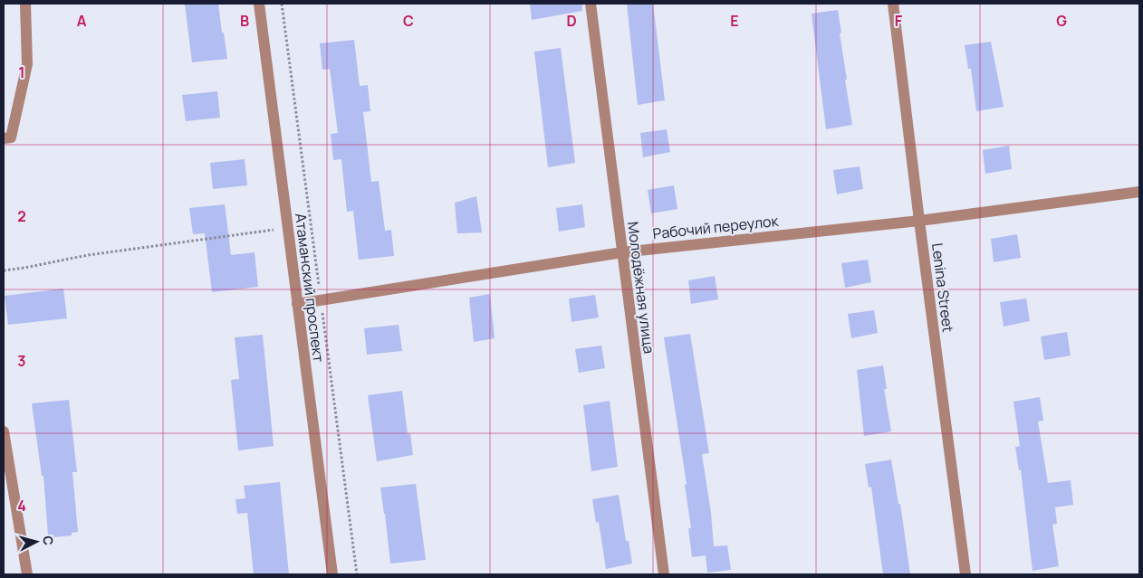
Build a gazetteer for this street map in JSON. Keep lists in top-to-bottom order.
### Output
{
  "streets": {
    "street": [
      "Рабочий переулок",
      "Атаманский проспект",
      "Молодёжная улица",
      "Lenina Street"
    ]
  },
  "crossings": [
    ["Рабочий переулок", "Атаманский проспект"],
    ["Рабочий переулок", "Молодёжная улица"],
    ["Рабочий переулок", "Lenina Street"]
  ],
  "north": "right",
  "grid": {
    "columns": [
      "A",
      "B",
      "C",
      "D",
      "E",
      "F",
      "G"
    ],
    "rows": [
      "1",
      "2",
      "3",
      "4"
    ]
  }
}
